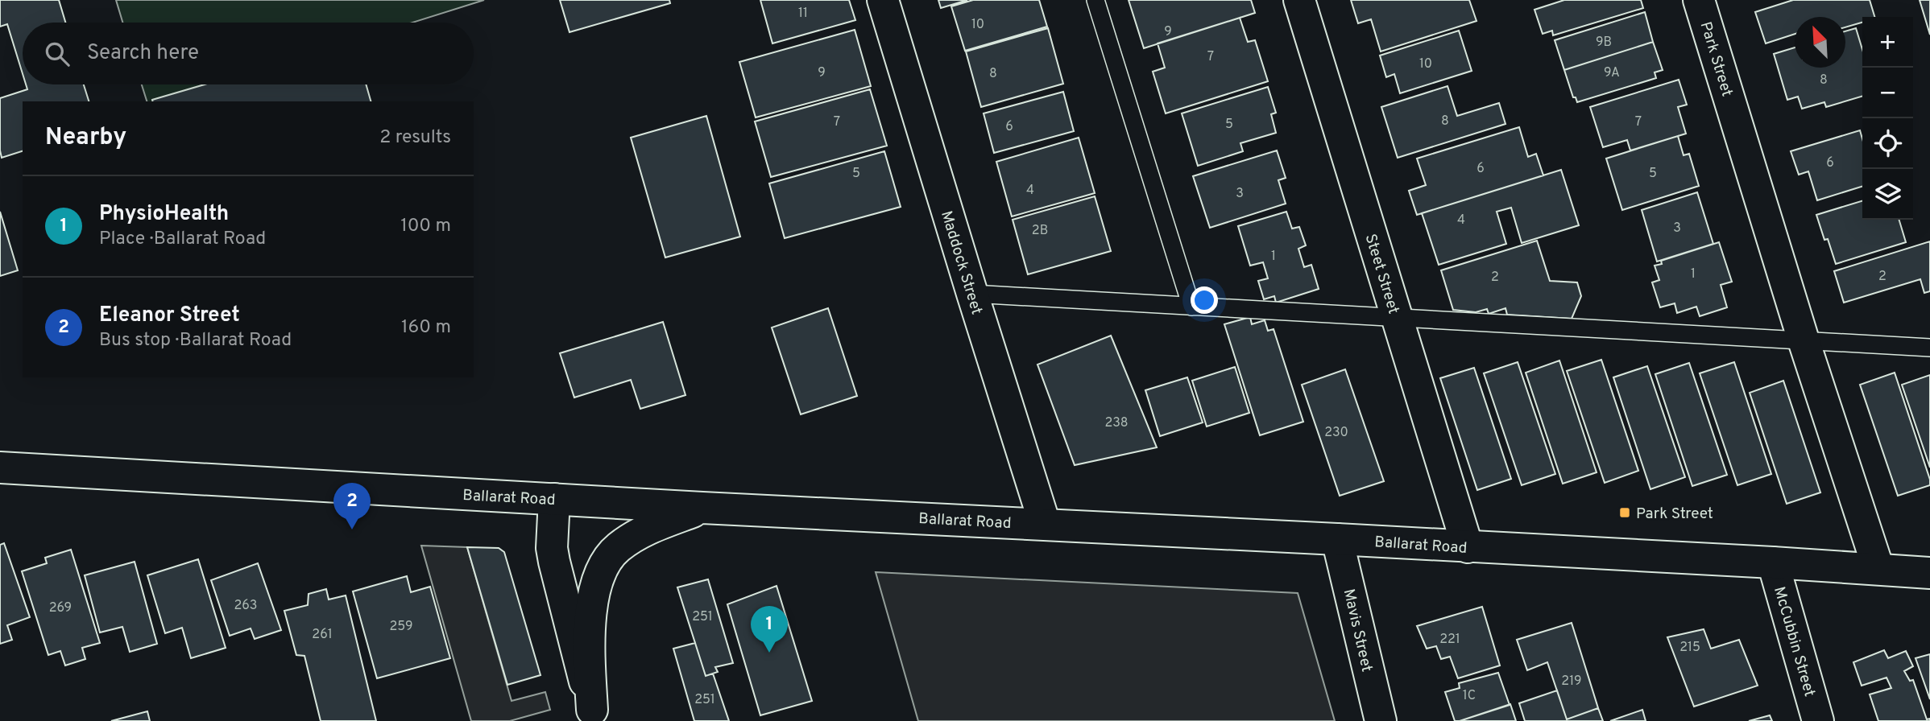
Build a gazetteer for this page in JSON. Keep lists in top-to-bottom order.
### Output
{
  "streets": {
    "main road": [
      "Park Street",
      "Maddock Street",
      "Steet Street",
      "Ballarat Road",
      "Mavis Street",
      "McCubbin Street"
    ]
  },
  "crossings": [
    ["Park Street", "Ballarat Road"],
    ["Maddock Street", "Ballarat Road"],
    ["Steet Street", "Ballarat Road"],
    ["Ballarat Road", "Mavis Street"],
    ["Ballarat Road", "McCubbin Street"]
  ],
  "places": {
    "transit": ["Park Street"]
  },
  "house_numbers": [
    "11",
    "10",
    "9",
    "9B",
    "7",
    "10",
    "9",
    "9A",
    "8",
    "8",
    "8",
    "7",
    "7",
    "5",
    "6",
    "6",
    "6",
    "5",
    "5",
    "4",
    "3",
    "4",
    "3",
    "2B",
    "1",
    "1",
    "2",
    "2",
    "238",
    "230",
    "263",
    "269",
    "251",
    "259",
    "261",
    "221",
    "215",
    "219",
    "1C",
    "251"
  ],
  "north": "top left",
  "page": {
    "map_buttons": ["+", "−"],
    "search": "Search here",
    "heading": ["Nearby", "2 results"],
    "list": [
      {
        "mark": "1",
        "name": "PhysioHealth",
        "note": "Place · Ballarat Road",
        "value": "100 m"
      },
      {
        "mark": "2",
        "name": "Eleanor Street",
        "note": "Bus stop · Ballarat Road",
        "value": "160 m"
      }
    ],
    "pins": ["2", "1"]
  }
}
